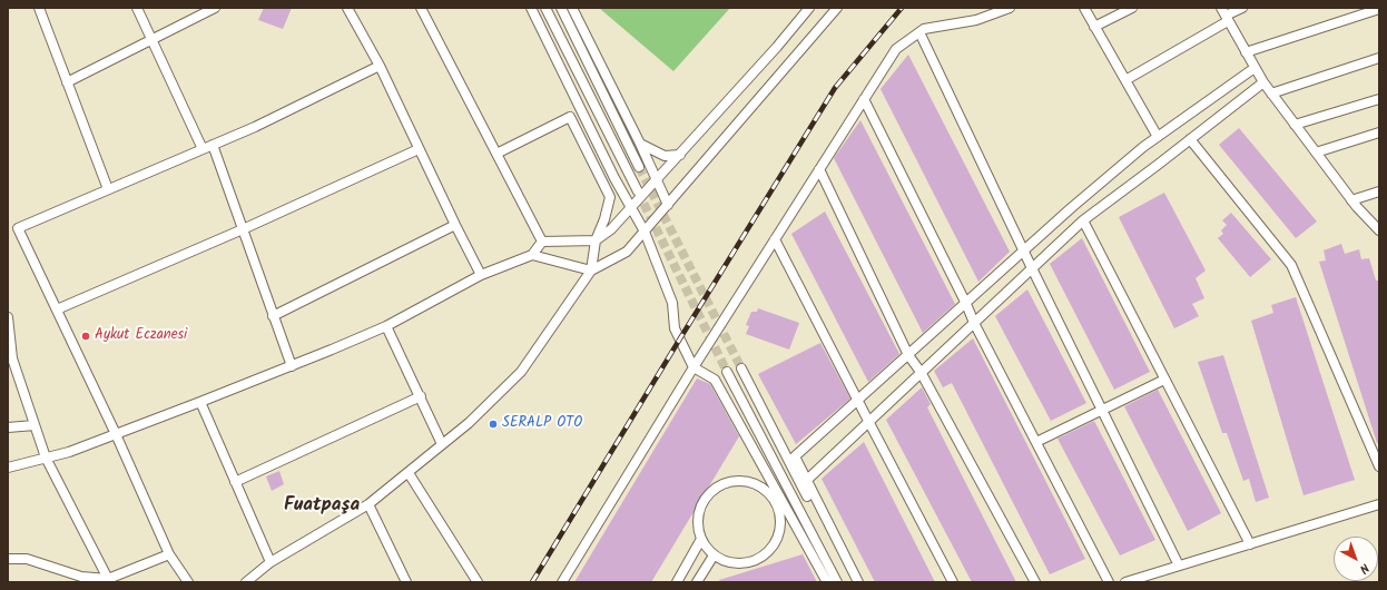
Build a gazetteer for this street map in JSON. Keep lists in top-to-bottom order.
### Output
{
  "districts": ["Fuatpaşa"],
  "places": ["Aykut Eczanesi", "SERALP OTO"],
  "north": "bottom right"
}
